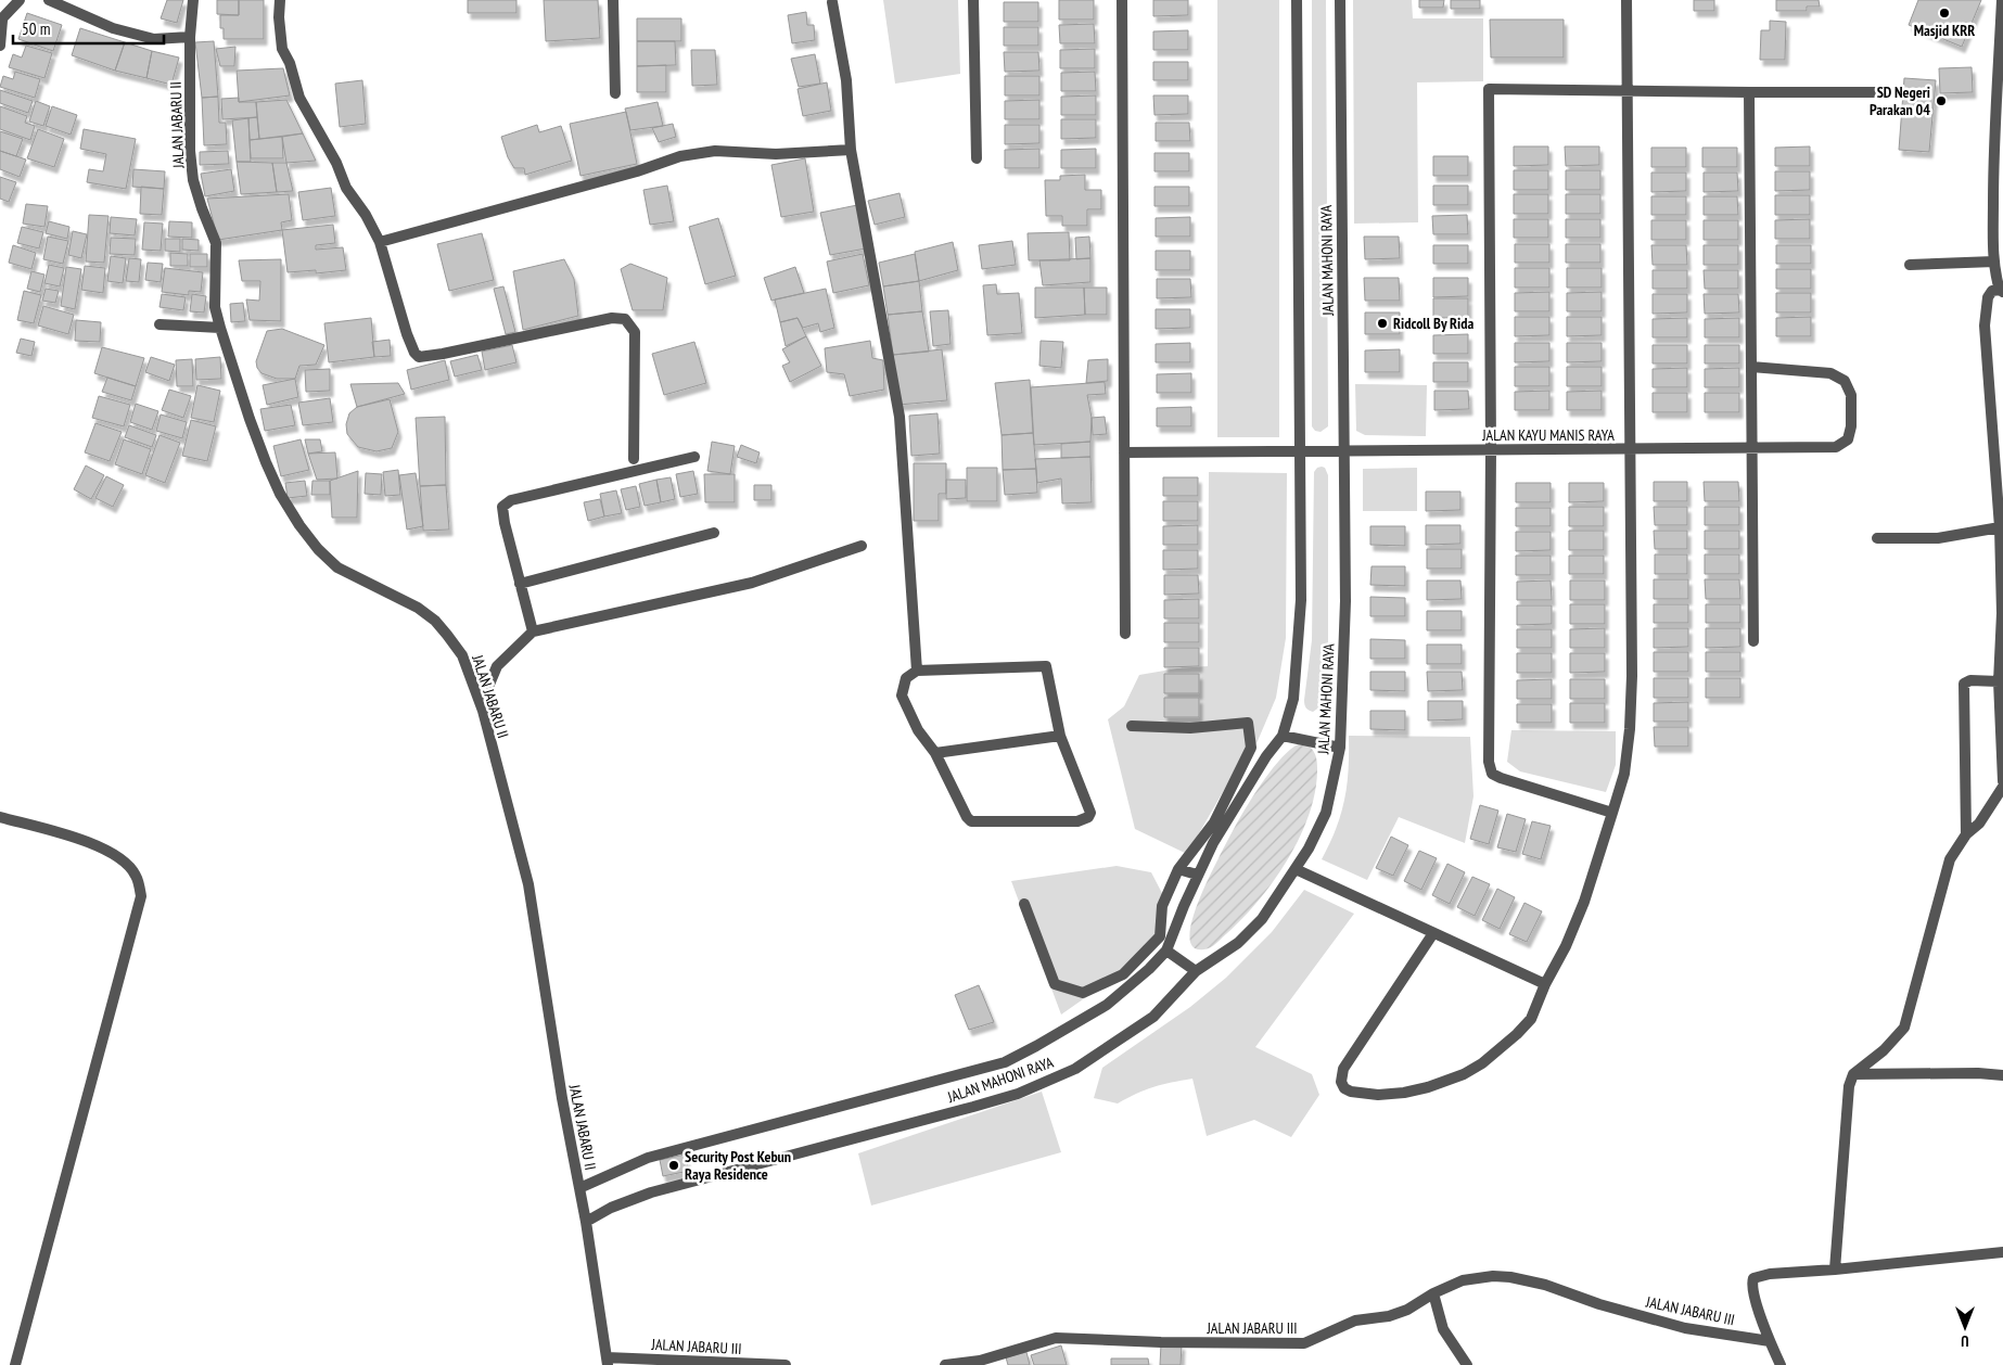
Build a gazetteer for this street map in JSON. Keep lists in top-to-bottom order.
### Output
{
  "streets": {
    "street": [
      "JALAN JABARU II",
      "JALAN MAHONI RAYA",
      "JALAN KAYU MANIS RAYA",
      "JALAN JABARU III"
    ]
  },
  "crossings": [
    ["JALAN JABARU II", "JALAN MAHONI RAYA"],
    ["JALAN JABARU II", "JALAN JABARU III"],
    ["JALAN MAHONI RAYA", "JALAN KAYU MANIS RAYA"]
  ],
  "places": [
    "Masjid KRR",
    "SD Negeri Parakan 04",
    "Ridcoll By Rida",
    "Security Post Kebun Raya Residence"
  ],
  "scale_bar": "50 m",
  "north": "bottom"
}
